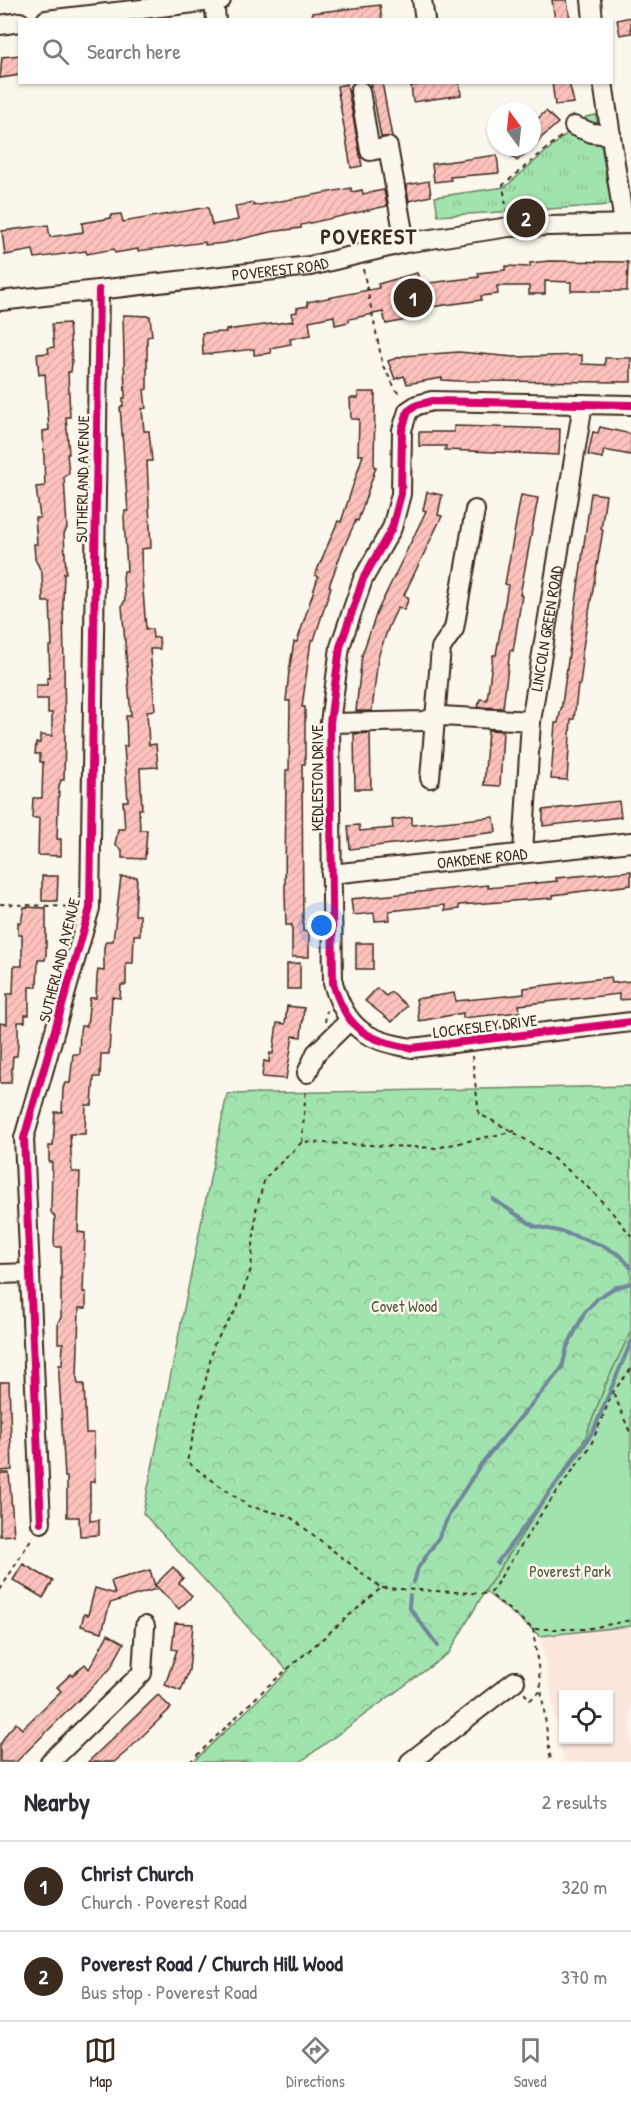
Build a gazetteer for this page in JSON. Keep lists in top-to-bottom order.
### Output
{
  "streets": {
    "street": [
      "POVEREST ROAD",
      "SUTHERLAND AVENUE",
      "LINCOLN GREEN ROAD",
      "KEDLESTON DRIVE",
      "OAKDENE ROAD",
      "LOCKESLEY DRIVE"
    ]
  },
  "crossings": [
    ["POVEREST ROAD", "SUTHERLAND AVENUE"],
    ["LINCOLN GREEN ROAD", "OAKDENE ROAD"],
    ["KEDLESTON DRIVE", "OAKDENE ROAD"],
    ["KEDLESTON DRIVE", "LOCKESLEY DRIVE"]
  ],
  "districts": ["POVEREST"],
  "parks": ["Covet Wood", "Poverest Park"],
  "north": "top",
  "page": {
    "search": "Search here",
    "pins": ["2", "1"],
    "heading": ["Nearby", "2 results"],
    "list": [
      {
        "mark": "1",
        "name": "Christ Church",
        "note": "Church · Poverest Road",
        "value": "320 m"
      },
      {
        "mark": "2",
        "name": "Poverest Road / Church Hill Wood",
        "note": "Bus stop · Poverest Road",
        "value": "370 m"
      }
    ],
    "nav": ["Map", "Directions", "Saved"]
  }
}
